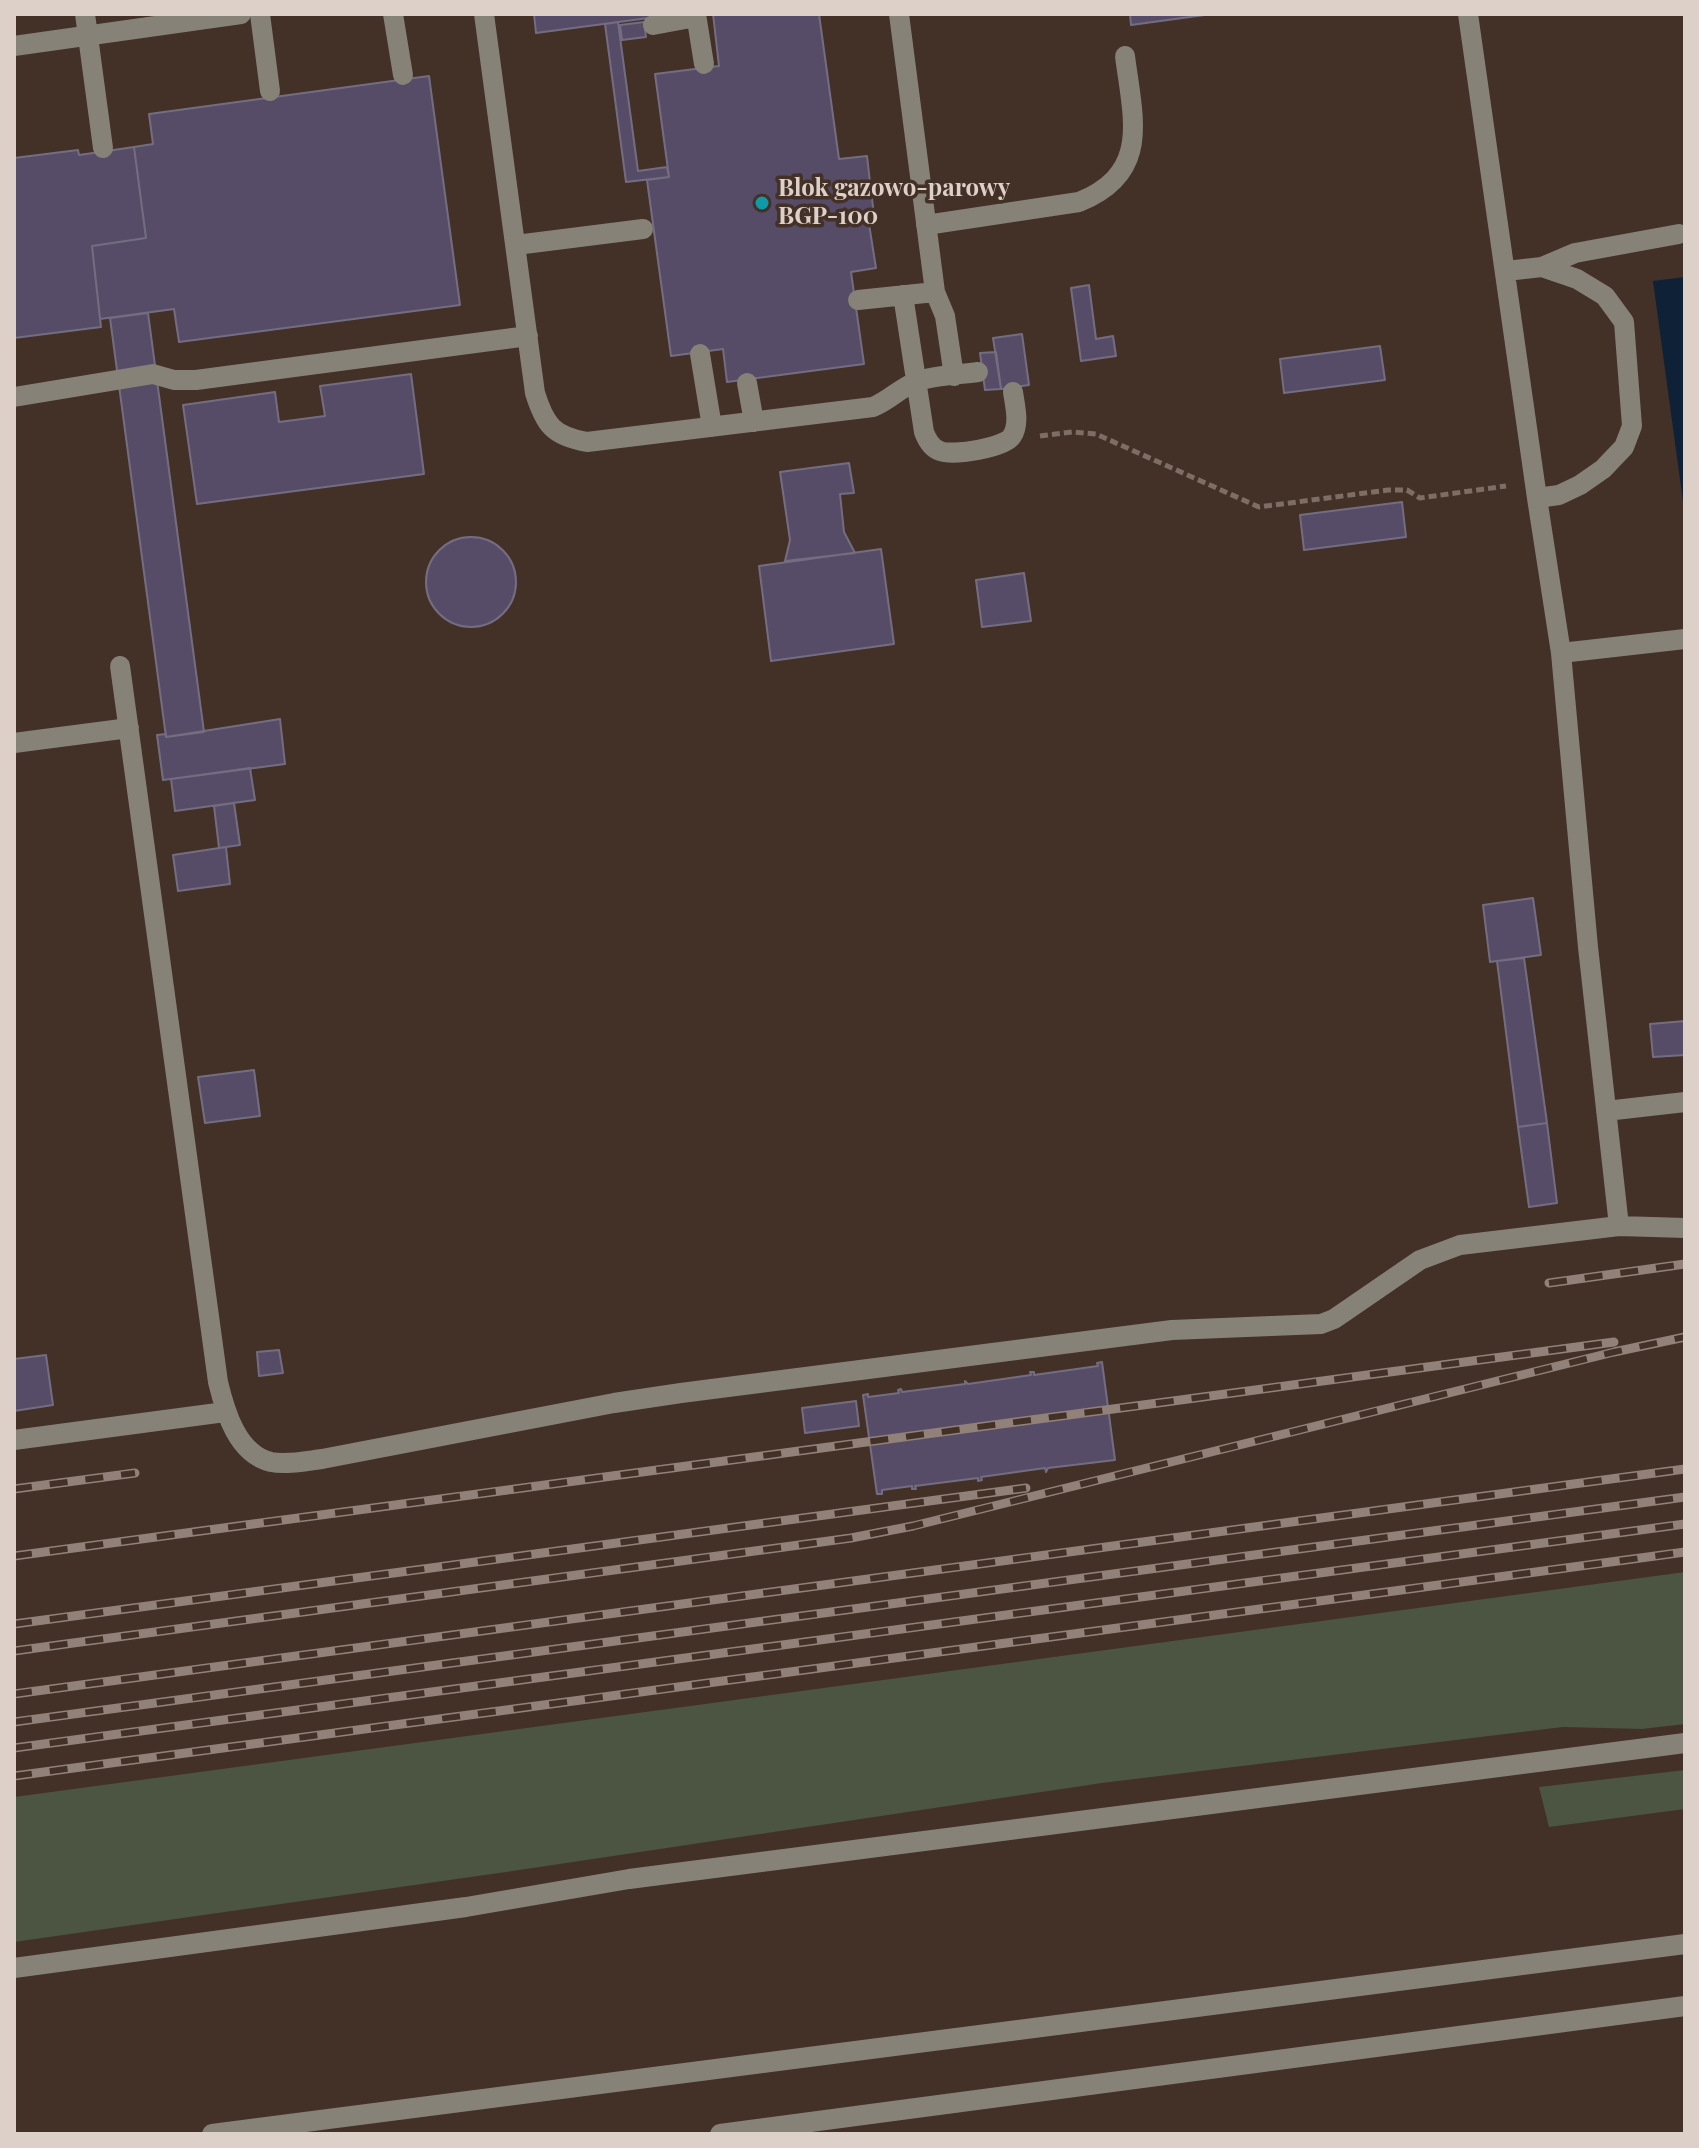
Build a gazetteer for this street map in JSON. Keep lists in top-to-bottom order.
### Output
{
  "places": ["Blok gazowo-parowy BGP-100"]
}
